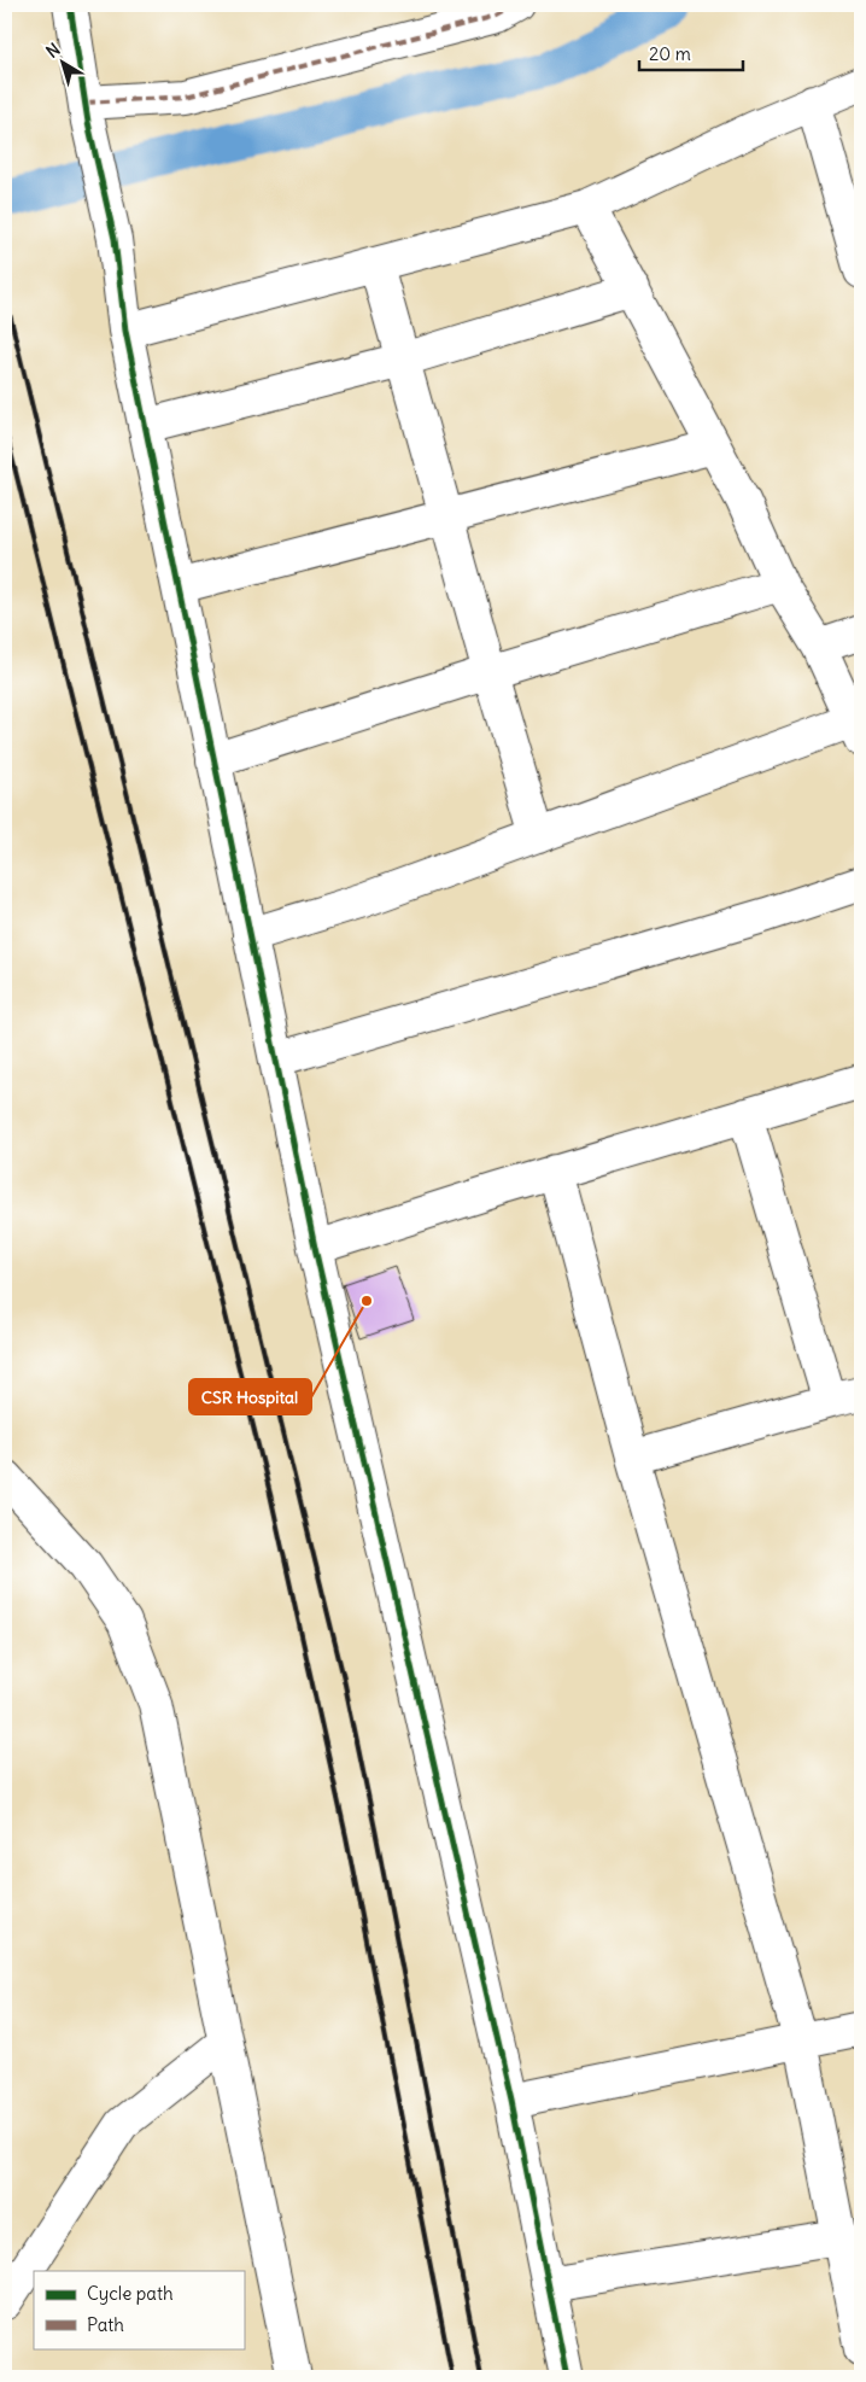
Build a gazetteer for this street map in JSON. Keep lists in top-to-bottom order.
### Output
{
  "places": ["CSR Hospital"],
  "legend": ["Cycle path", "Path"],
  "scale_bar": "20 m",
  "north": "top left"
}
